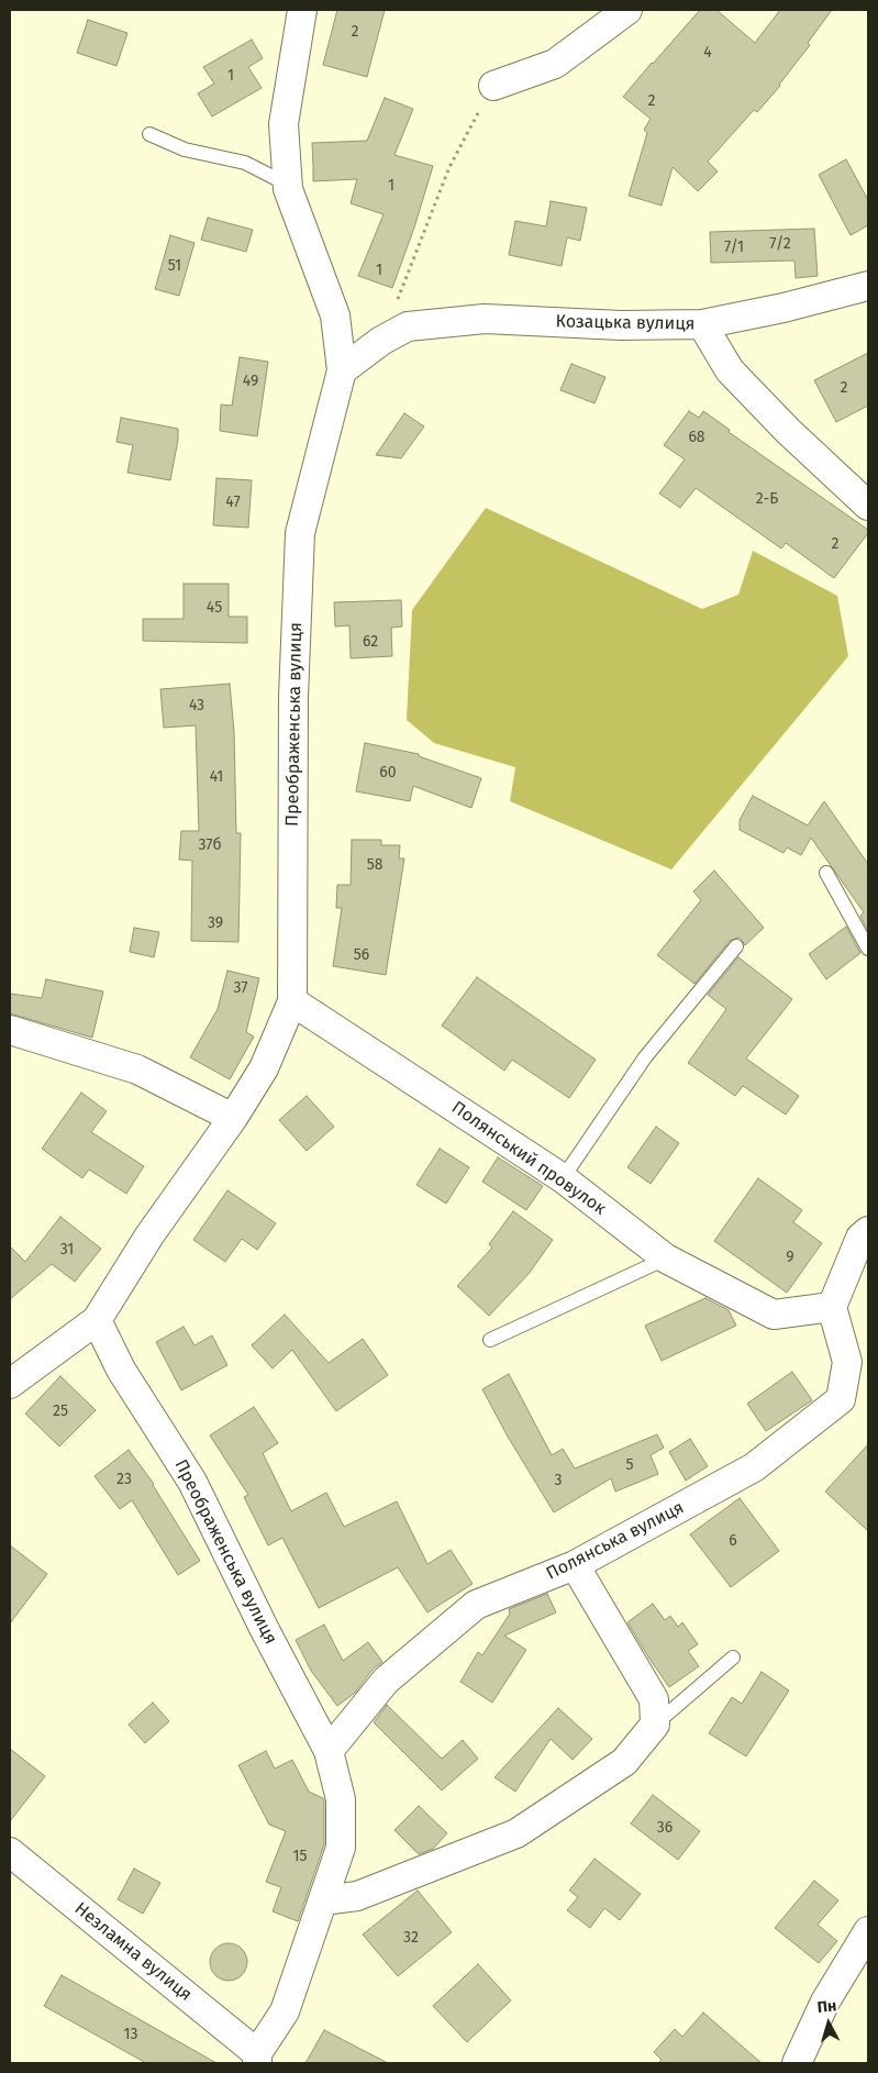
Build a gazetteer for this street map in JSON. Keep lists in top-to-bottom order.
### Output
{
  "streets": {
    "street": [
      "Козацька вулиця",
      "Преображенська вулиця",
      "Полянський провулок",
      "Полянська вулиця",
      "Незламна вулиця"
    ]
  },
  "crossings": [
    ["Преображенська вулиця", "Полянський провулок"],
    ["Преображенська вулиця", "Полянська вулиця"],
    ["Преображенська вулиця", "Незламна вулиця"],
    ["Полянський провулок", "Полянська вулиця"]
  ],
  "house_numbers": [
    "2",
    "4",
    "1",
    "2",
    "1",
    "7/2",
    "7/1",
    "51",
    "1",
    "49",
    "2",
    "68",
    "2-Б",
    "47",
    "2",
    "45",
    "62",
    "43",
    "60",
    "41",
    "37б",
    "58",
    "39",
    "56",
    "37",
    "31",
    "9",
    "25",
    "5",
    "23",
    "3",
    "6",
    "36",
    "15",
    "32",
    "13"
  ],
  "north": "top"
}
